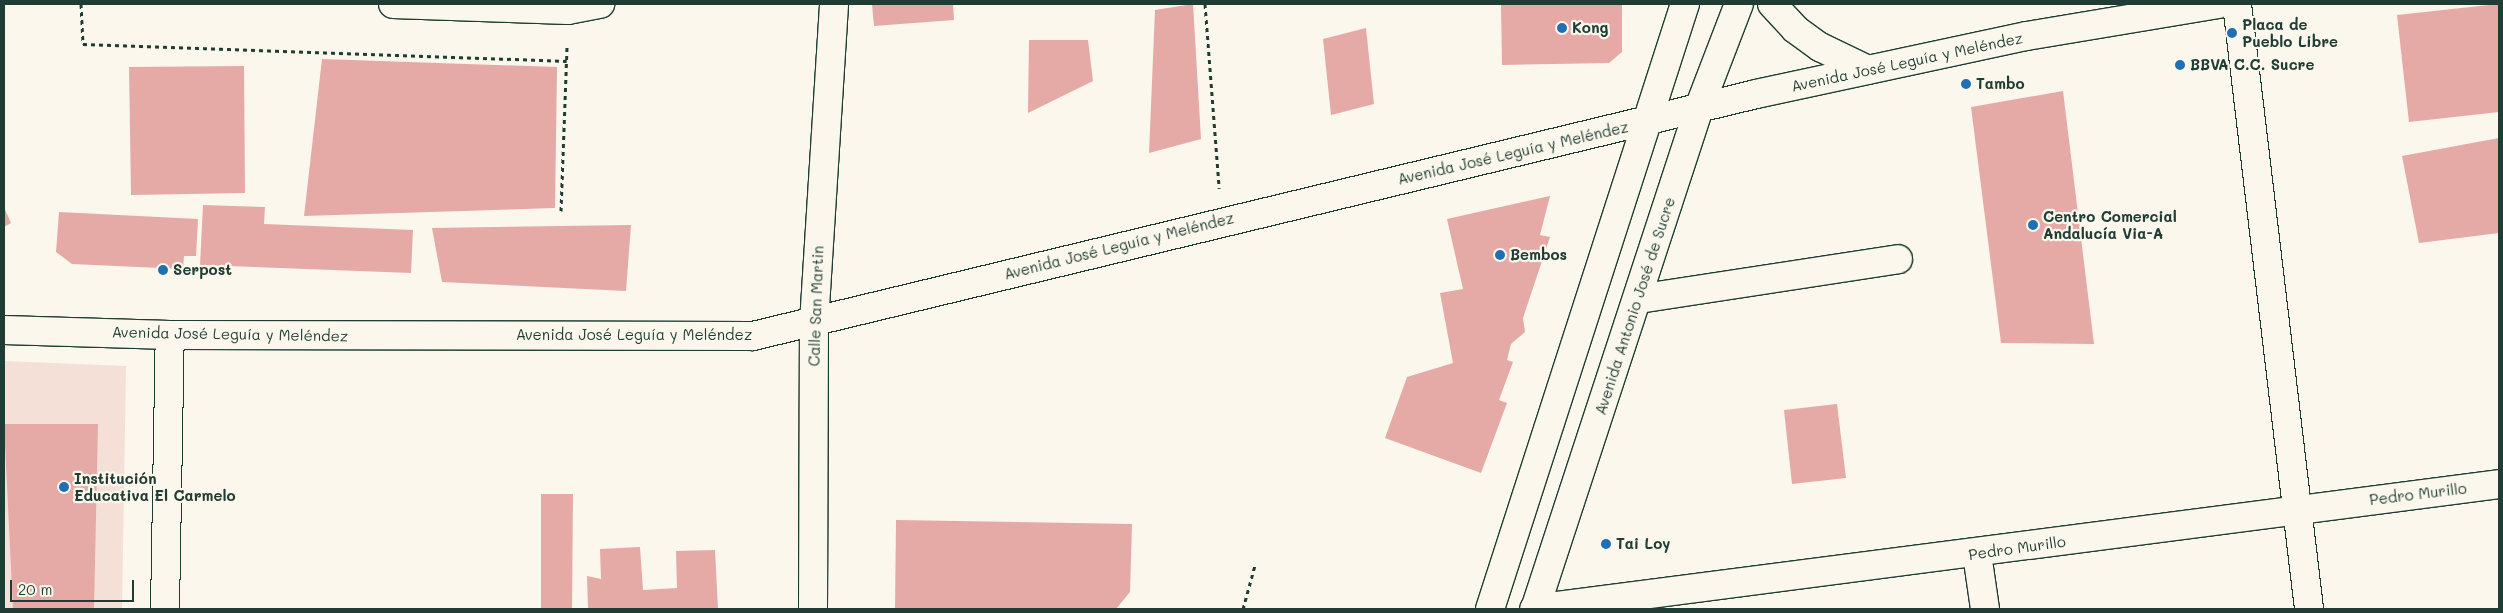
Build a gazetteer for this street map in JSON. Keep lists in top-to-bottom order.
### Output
{
  "streets": {
    "street": [
      "Avenida José Leguía y Meléndez",
      "Calle San Martin",
      "Avenida Antonio José de Sucre",
      "Pedro Murillo"
    ]
  },
  "crossings": [
    ["Avenida José Leguía y Meléndez", "Calle San Martin"],
    ["Avenida José Leguía y Meléndez", "Avenida Antonio José de Sucre"],
    ["Avenida Antonio José de Sucre", "Pedro Murillo"]
  ],
  "places": [
    "Kong",
    "Placa de Pueblo Libre",
    "BBVA C.C. Sucre",
    "Tambo",
    "Centro Comercial Andalucía Via-A",
    "Bembos",
    "Serpost",
    "Institución Educativa El Carmelo",
    "Tai Loy"
  ],
  "scale_bar": "20 m"
}
